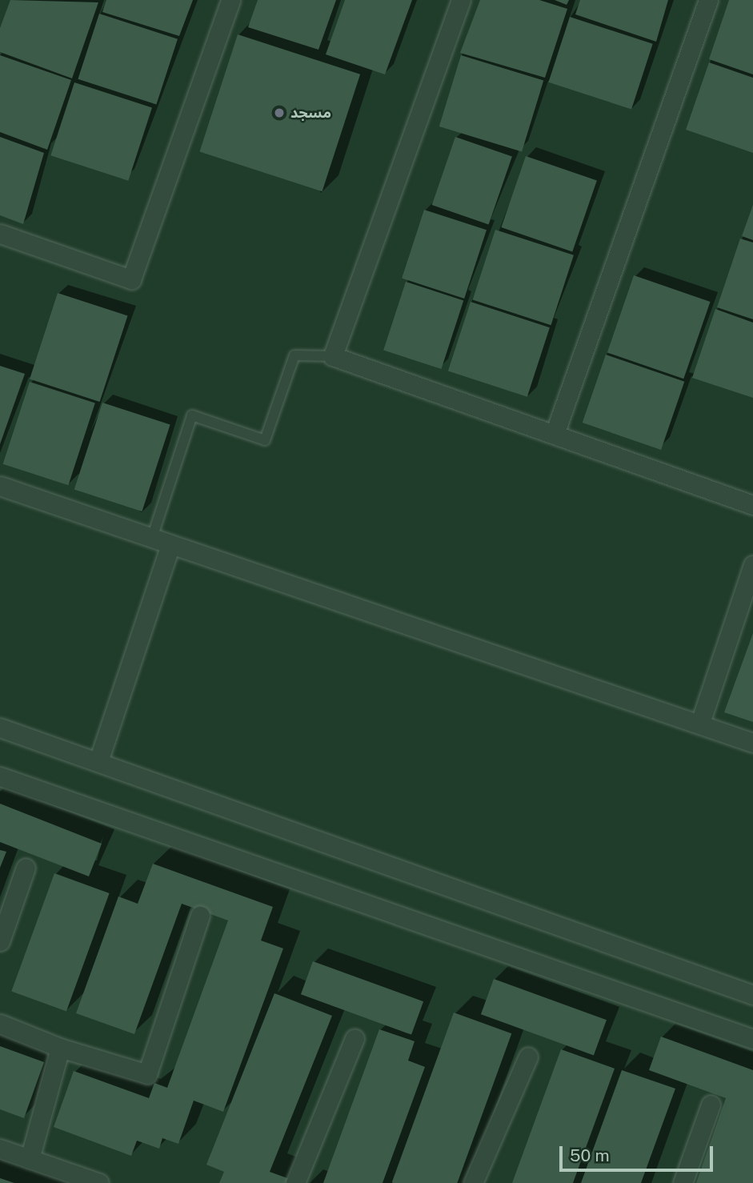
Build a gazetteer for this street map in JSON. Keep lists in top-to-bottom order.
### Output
{
  "places": ["مسجد"],
  "scale_bar": "50 m"
}
